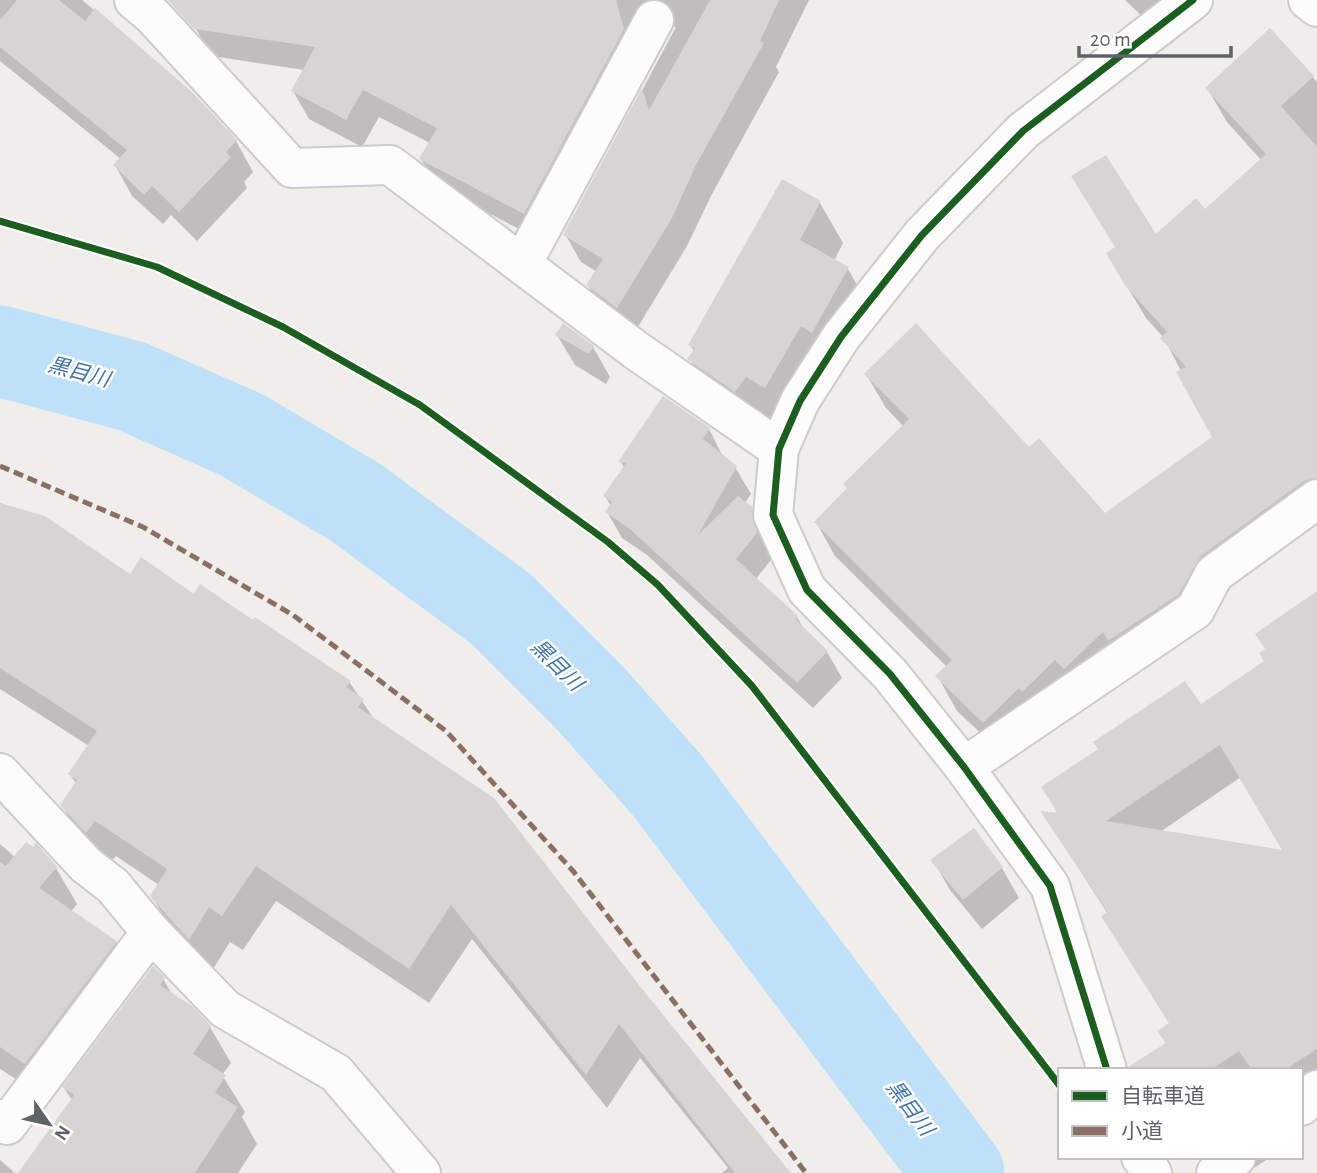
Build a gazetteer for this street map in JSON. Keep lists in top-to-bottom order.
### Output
{
  "water": ["黒目川"],
  "legend": ["自転車道", "小道"],
  "scale_bar": "20 m",
  "north": "bottom right"
}
